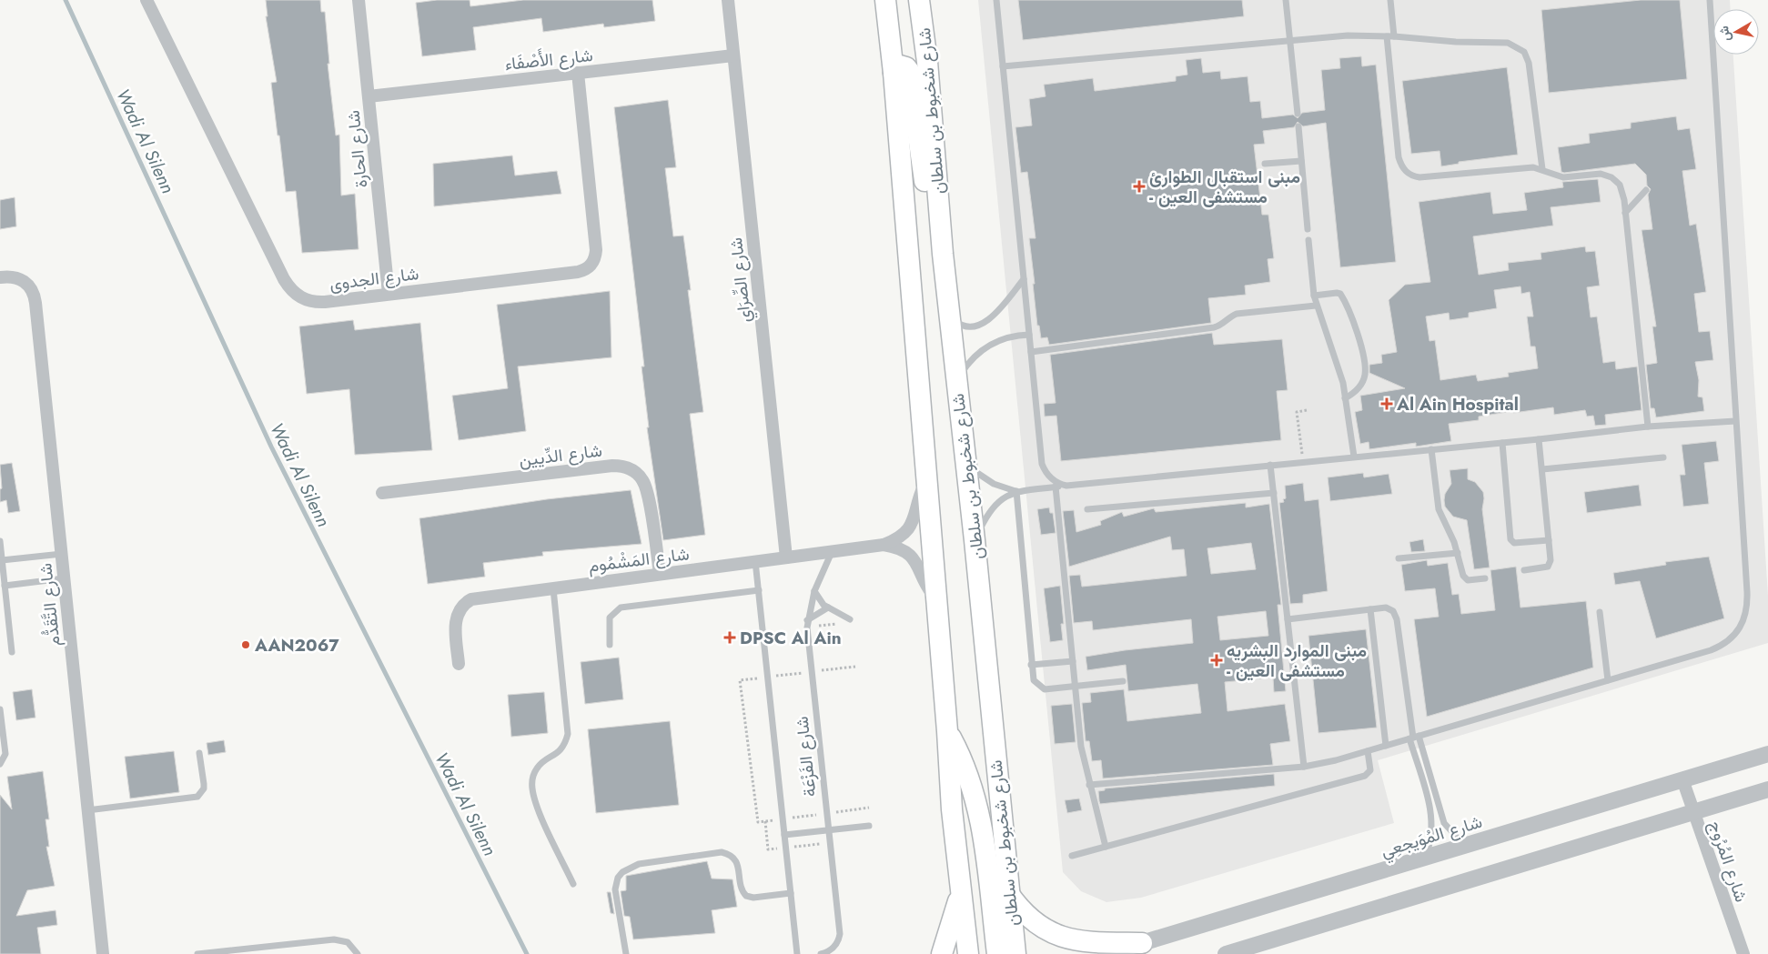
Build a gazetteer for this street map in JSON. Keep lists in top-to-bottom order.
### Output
{
  "streets": {
    "main road": ["شارع شخبوط بن سلطان"],
    "street": [
      "شارع الأَصْفَاء",
      "شارع الحارة",
      "شارع الجدوى",
      "شارع الصِّرَاي",
      "شارع الدِّيين",
      "شارع المَشْمُوم",
      "شارع التَّقَدُّم",
      "شارع المُوَيجعِي",
      "شارع المُرُوج"
    ],
    "lane": ["شارع الفَزْعَة"]
  },
  "crossings": [
    ["شارع الأَصْفَاء", "شارع الحارة"],
    ["شارع الأَصْفَاء", "شارع الجدوى"],
    ["شارع الأَصْفَاء", "شارع الصِّرَاي"],
    ["شارع شخبوط بن سلطان", "شارع المَشْمُوم"],
    ["شارع الحارة", "شارع الجدوى"],
    ["شارع الصِّرَاي", "شارع المَشْمُوم"],
    ["شارع الدِّيين", "شارع المَشْمُوم"],
    ["شارع المَشْمُوم", "شارع الفَزْعَة"],
    ["شارع المُوَيجعِي", "شارع المُرُوج"]
  ],
  "water": ["Wadi Al Silenn"],
  "places": {
    "health": [
      "مبنى استقبال الطوارئ - مستشفى العين",
      "Al Ain Hospital",
      "DPSC Al Ain",
      "مبنى الموارد البشريه - مستشفى العين"
    ],
    "other": ["AAN2067"]
  },
  "north": "left"
}
